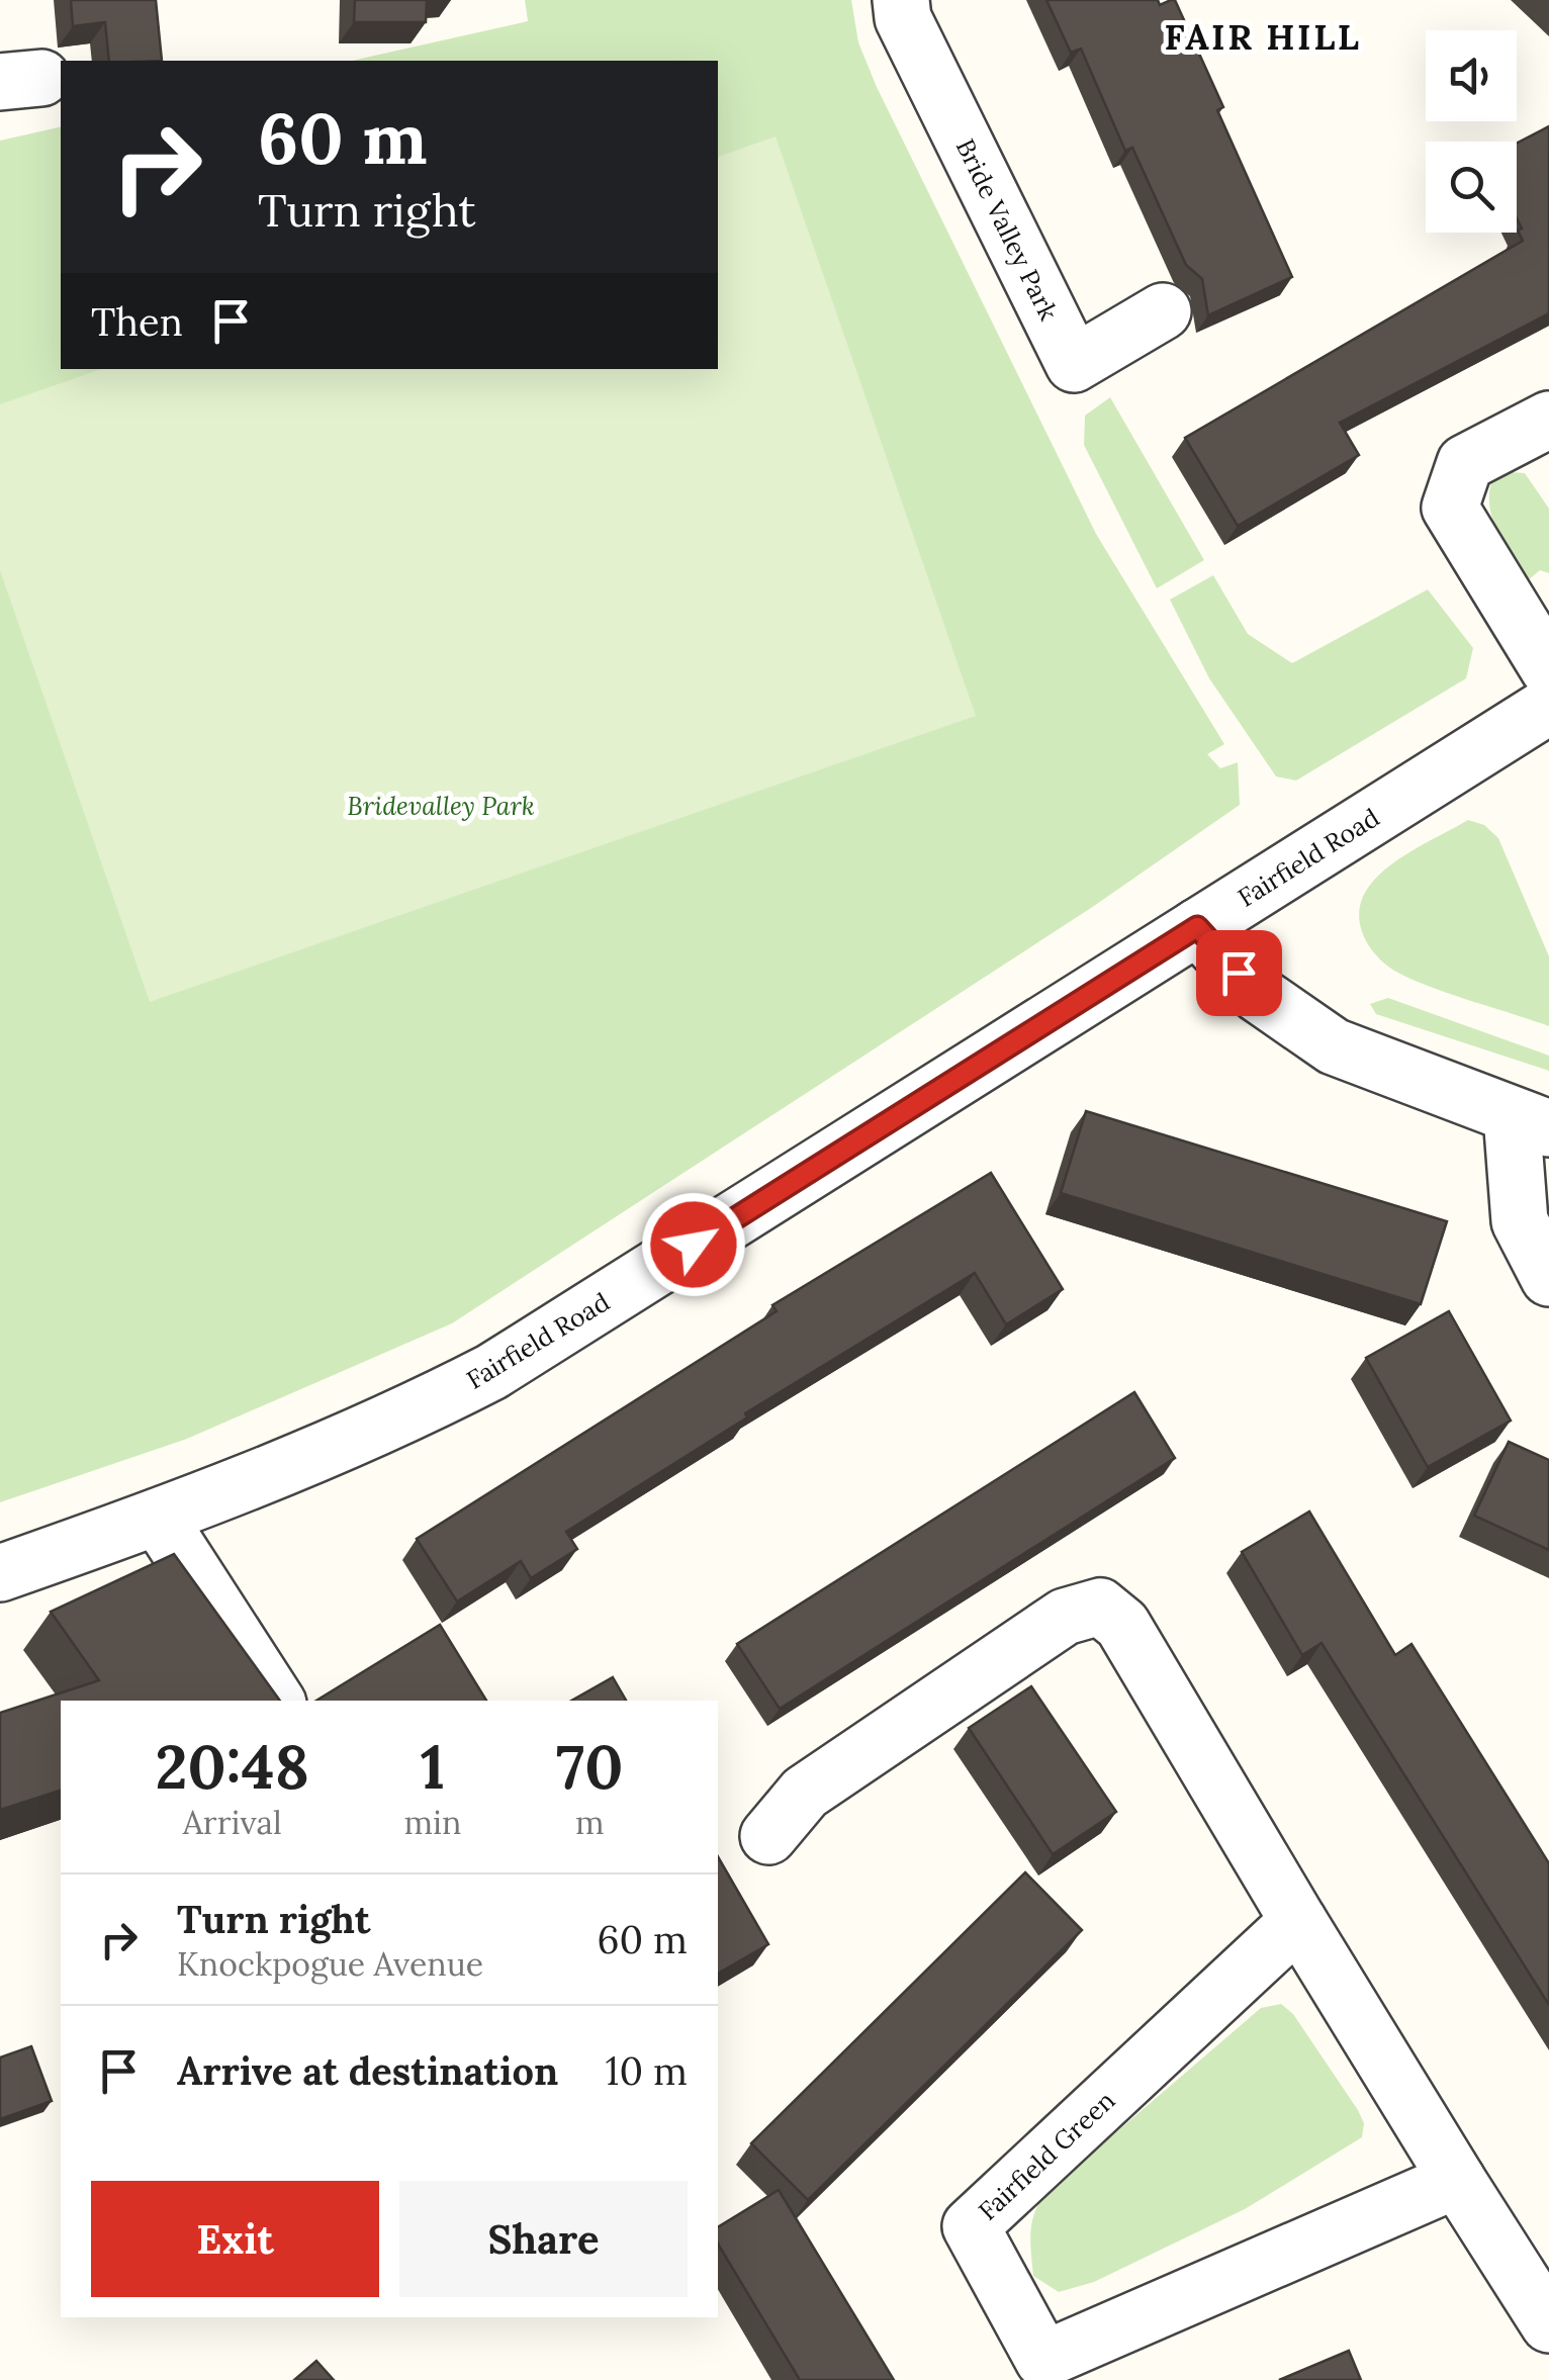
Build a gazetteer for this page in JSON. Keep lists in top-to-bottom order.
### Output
{
  "streets": {
    "street": ["Bride Valley Park", "Fairfield Road", "Fairfield Green"]
  },
  "districts": ["FAIR HILL"],
  "parks": ["Bridevalley Park"],
  "page": {
    "turn": ["60 m", "Turn right"],
    "then": "Then",
    "eta": [
      "20:48",
      "Arrival",
      "1",
      "min",
      "70",
      "m"
    ],
    "list": [
      {
        "name": "Turn right",
        "note": "Knockpogue Avenue",
        "value": "60 m"
      },
      {
        "name": "Arrive at destination",
        "value": "10 m"
      }
    ],
    "buttons": ["Exit", "Share"]
  }
}
